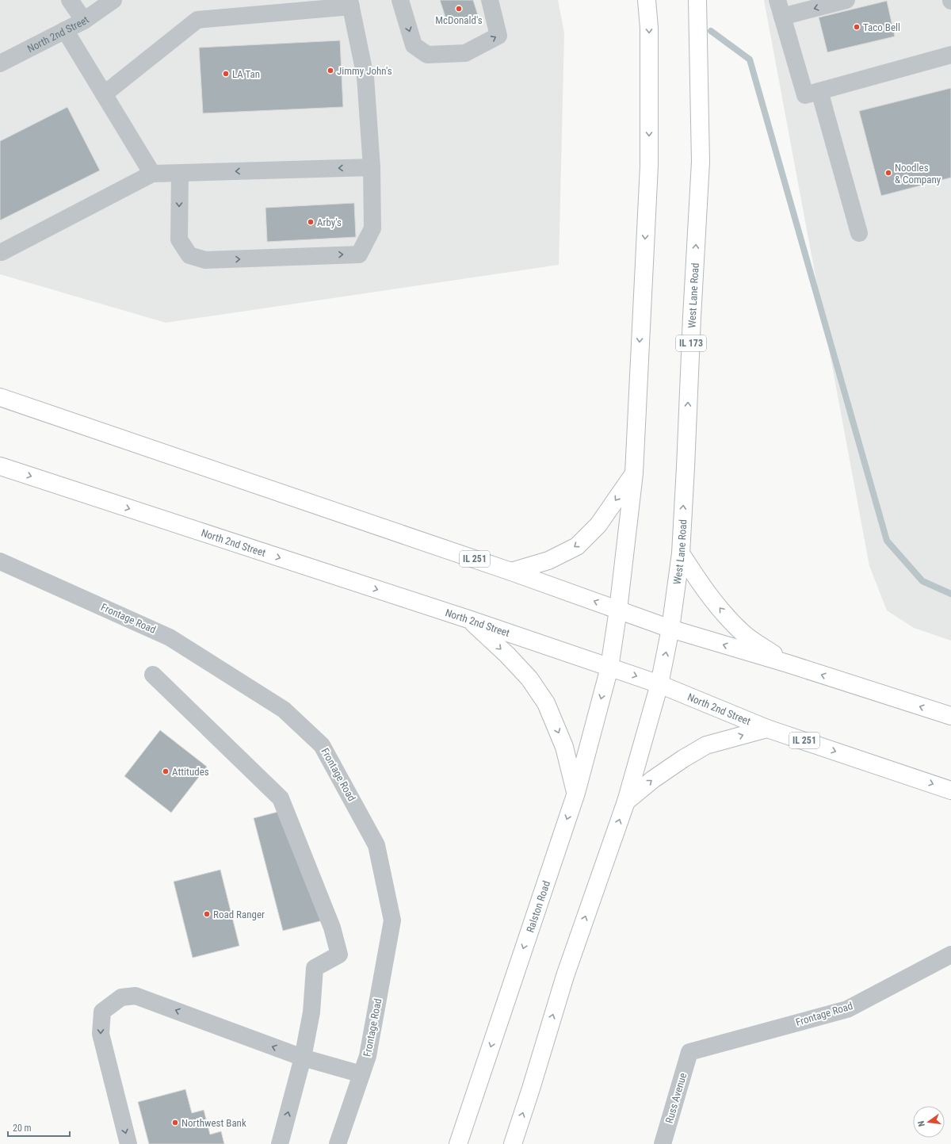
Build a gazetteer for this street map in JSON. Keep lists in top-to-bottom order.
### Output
{
  "streets": {
    "main road": [
      "North 2nd Street",
      "West Lane Road",
      "IL 173",
      "IL 251",
      "Ralston Road"
    ],
    "street": ["Frontage Road", "Russ Avenue"]
  },
  "crossings": [
    ["North 2nd Street", "West Lane Road"],
    ["North 2nd Street", "Ralston Road"],
    ["West Lane Road", "IL 251"],
    ["Frontage Road", "Russ Avenue"]
  ],
  "one_way": ["North 2nd Street"],
  "places": [
    "McDonald's",
    "Taco Bell",
    "Jimmy John's",
    "LA Tan",
    "Noodles & Company",
    "Arby's",
    "Attitudes",
    "Road Ranger",
    "Northwest Bank"
  ],
  "scale_bar": "20 m",
  "north": "left"
}
